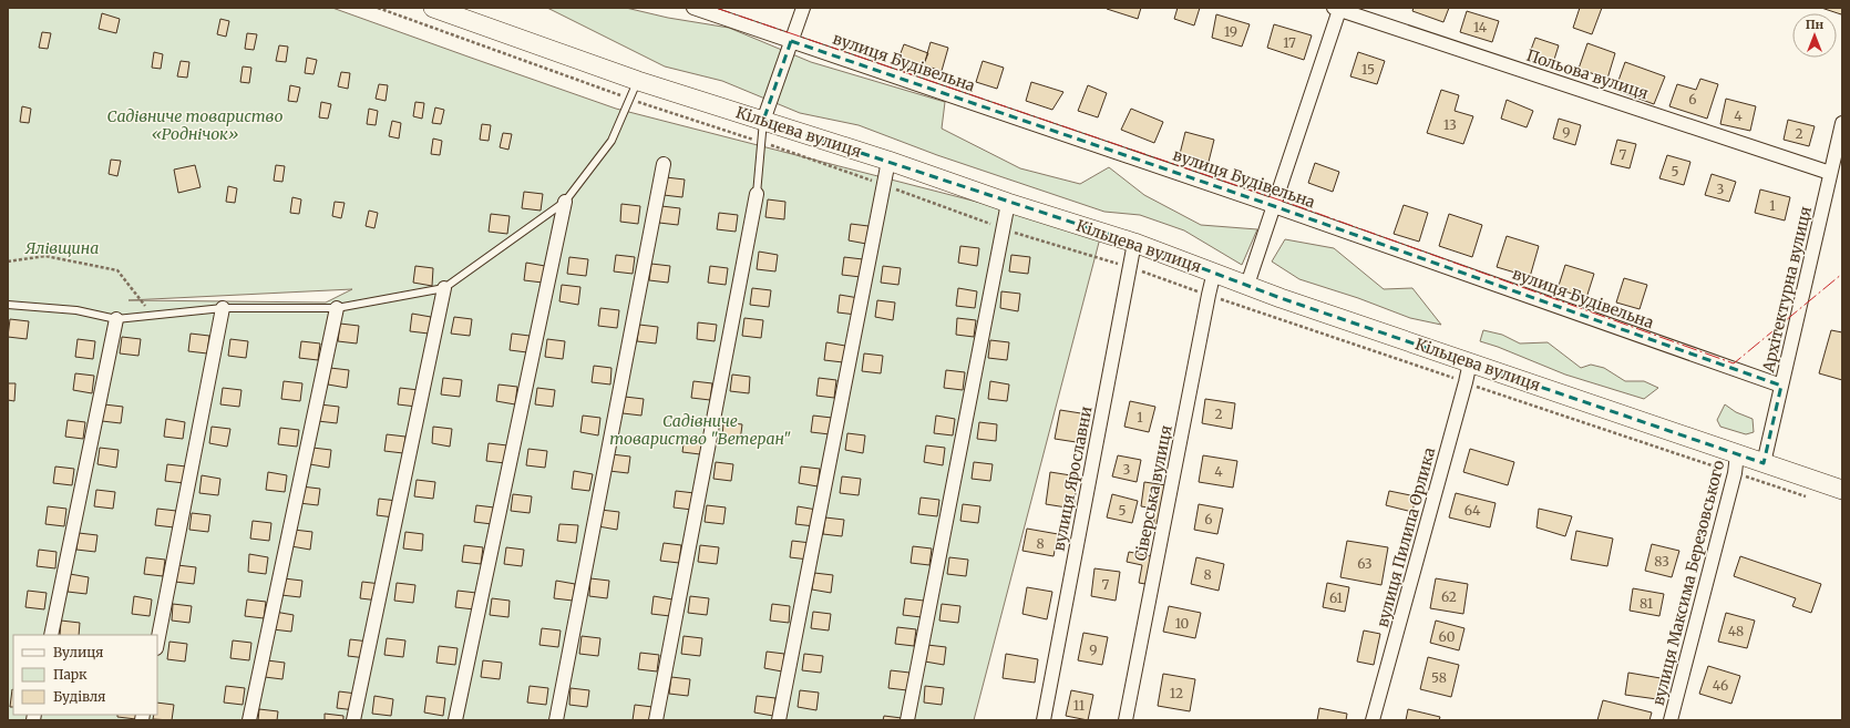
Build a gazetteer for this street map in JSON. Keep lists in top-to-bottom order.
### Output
{
  "streets": {
    "main road": ["Кільцева вулиця"],
    "street": [
      "вулиця Будівельна",
      "Польова вулиця",
      "Архітектурна вулиця",
      "вулиця Ярославни",
      "Сіверська вулиця",
      "вулиця Пилипа Орлика",
      "вулиця Максима Березовського"
    ]
  },
  "crossings": [
    ["вулиця Будівельна", "Архітектурна вулиця"],
    ["Польова вулиця", "Архітектурна вулиця"],
    ["Кільцева вулиця", "Архітектурна вулиця"],
    ["Кільцева вулиця", "вулиця Ярославни"],
    ["Кільцева вулиця", "Сіверська вулиця"],
    ["Кільцева вулиця", "вулиця Пилипа Орлика"],
    ["Кільцева вулиця", "вулиця Максима Березовського"]
  ],
  "parks": ["Садівниче товариство «Роднічок»", "Ялівщина", "Садівниче товариство \"Ветеран\""],
  "house_numbers": [
    "14",
    "19",
    "17",
    "15",
    "6",
    "4",
    "13",
    "9",
    "2",
    "7",
    "5",
    "3",
    "1",
    "2",
    "1",
    "3",
    "4",
    "5",
    "64",
    "6",
    "8",
    "83",
    "63",
    "8",
    "7",
    "62",
    "61",
    "81",
    "10",
    "48",
    "60",
    "9",
    "58",
    "46",
    "12",
    "11"
  ],
  "legend": ["Вулиця", "Парк", "Будівля"],
  "north": "top"
}
